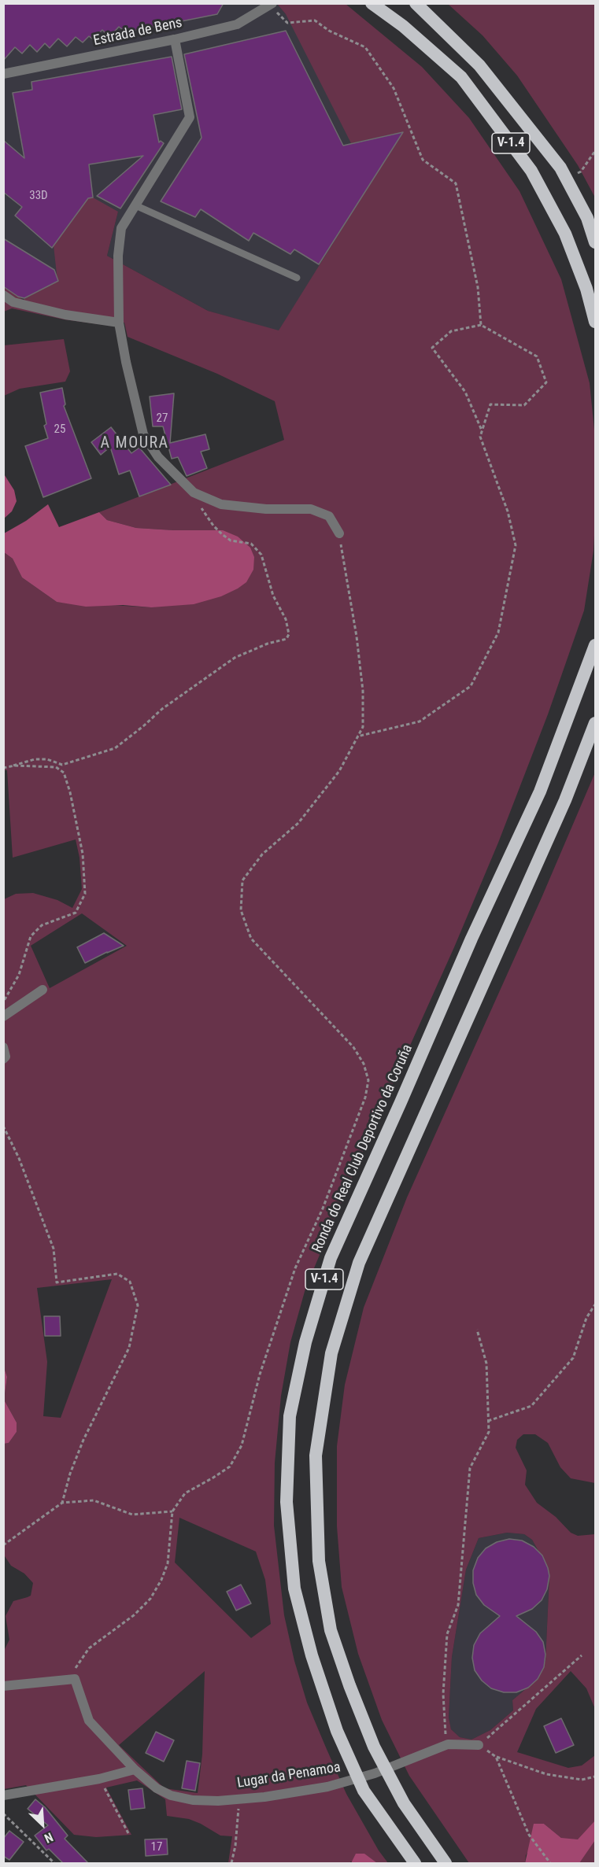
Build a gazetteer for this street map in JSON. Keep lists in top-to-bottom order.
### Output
{
  "streets": {
    "highway": ["V-1.4", "Ronda do Real Club Deportivo da Coruña"],
    "street": ["Estrada de Bens", "Lugar da Penamoa"]
  },
  "districts": ["A MOURA"],
  "house_numbers": [
    "33D",
    "27",
    "25",
    "17"
  ],
  "north": "bottom right"
}
